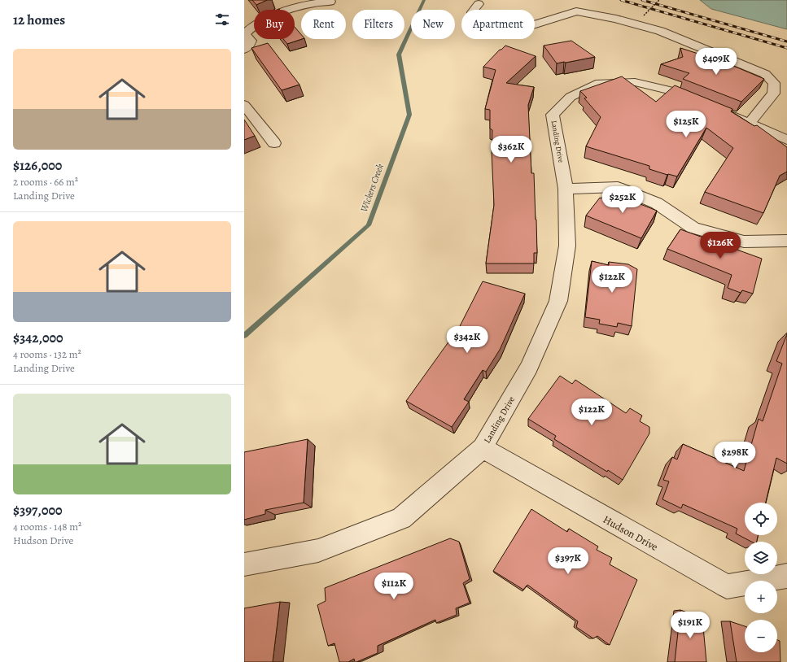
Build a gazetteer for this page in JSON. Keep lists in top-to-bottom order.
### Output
{
  "streets": {
    "street": ["Landing Drive", "Hudson Drive"]
  },
  "crossings": [
    ["Landing Drive", "Hudson Drive"]
  ],
  "water": ["Wickers Creek"],
  "page": {
    "heading": "12 homes",
    "chip": [
      "Buy",
      "Rent",
      "Filters",
      "New",
      "Apartment"
    ],
    "list": [
      {
        "name": "$126,000",
        "note": "2 rooms · 66 m² · Landing Drive"
      },
      {
        "name": "$342,000",
        "note": "4 rooms · 132 m² · Landing Drive"
      },
      {
        "name": "$397,000",
        "note": "4 rooms · 148 m² · Hudson Drive"
      }
    ],
    "price": [
      "$409K",
      "$125K",
      "$362K",
      "$252K",
      "$126K",
      "$122K",
      "$342K",
      "$122K",
      "$298K",
      "$397K",
      "$112K",
      "$191K"
    ],
    "map_buttons": ["+", "−"]
  }
}
